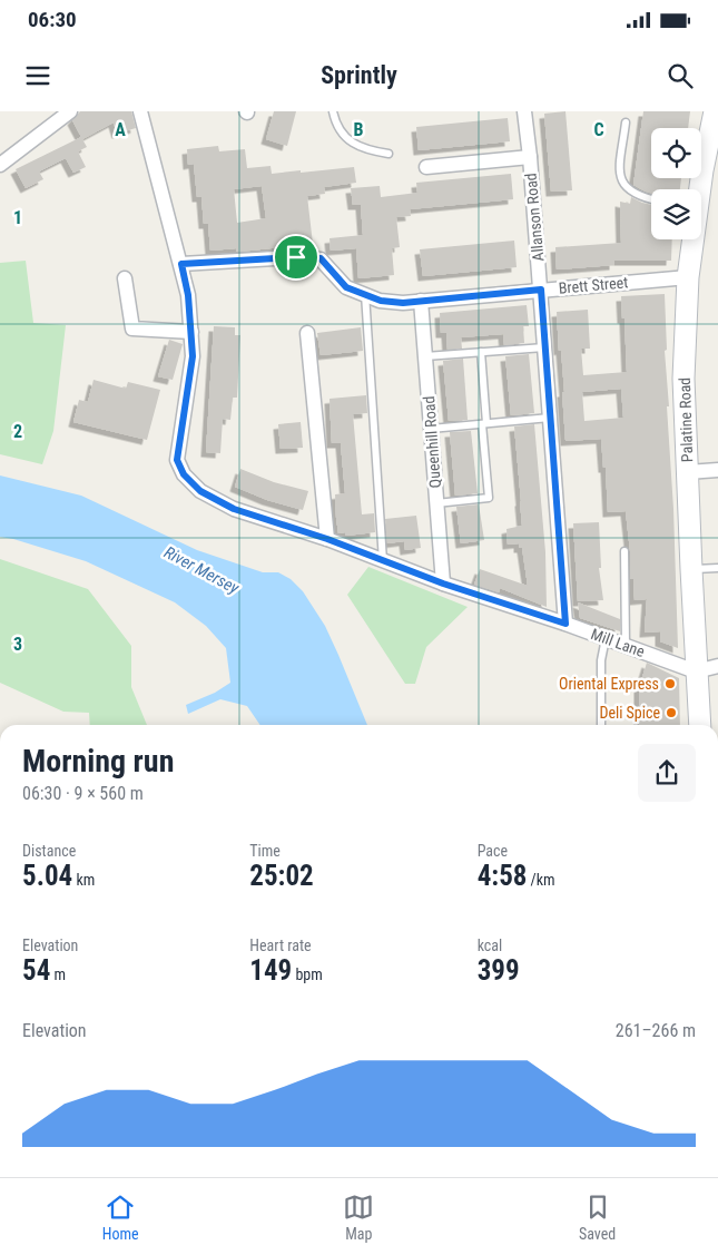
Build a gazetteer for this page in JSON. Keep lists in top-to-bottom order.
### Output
{
  "streets": {
    "main road": ["Palatine Road"],
    "street": [
      "Allanson Road",
      "Brett Street",
      "Queenhill Road",
      "Mill Lane"
    ]
  },
  "crossings": [
    ["Allanson Road", "Brett Street"],
    ["Allanson Road", "Mill Lane"],
    ["Brett Street", "Palatine Road"],
    ["Brett Street", "Queenhill Road"],
    ["Brett Street", "Mill Lane"],
    ["Palatine Road", "Mill Lane"],
    ["Queenhill Road", "Mill Lane"]
  ],
  "water": ["River Mersey"],
  "places": ["Oriental Express", "Deli Spice"],
  "page": {
    "status": "06:30",
    "header": "Sprintly",
    "heading": ["Morning run", "06:30 · 9 × 560 m"],
    "stats": [
      ["Distance", "5.04 km"],
      ["Time", "25:02"],
      ["Pace", "4:58 /km"],
      ["Elevation", "54 m"],
      ["Heart rate", "149 bpm"],
      ["kcal", "399"]
    ],
    "chart": ["Elevation", "261–266 m"],
    "tabs": ["Home", "Map", "Saved"]
  },
  "grid": {
    "columns": ["A", "B", "C"],
    "rows": ["1", "2", "3"]
  }
}
